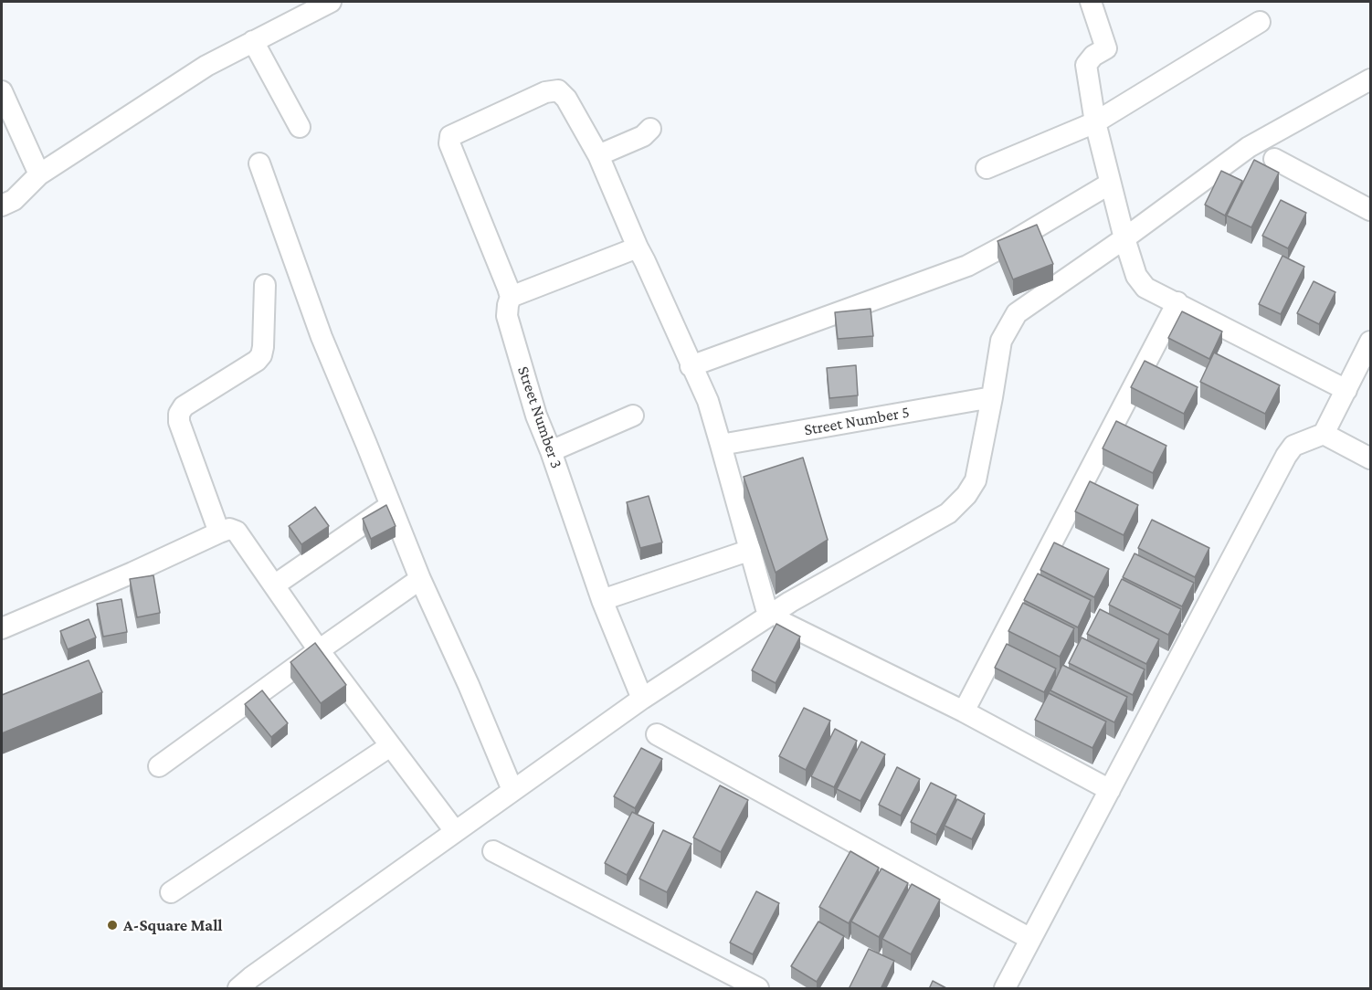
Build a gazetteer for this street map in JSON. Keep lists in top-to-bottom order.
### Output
{
  "streets": {
    "street": ["Street Number 3", "Street Number 5"]
  },
  "places": ["A-Square Mall"]
}
